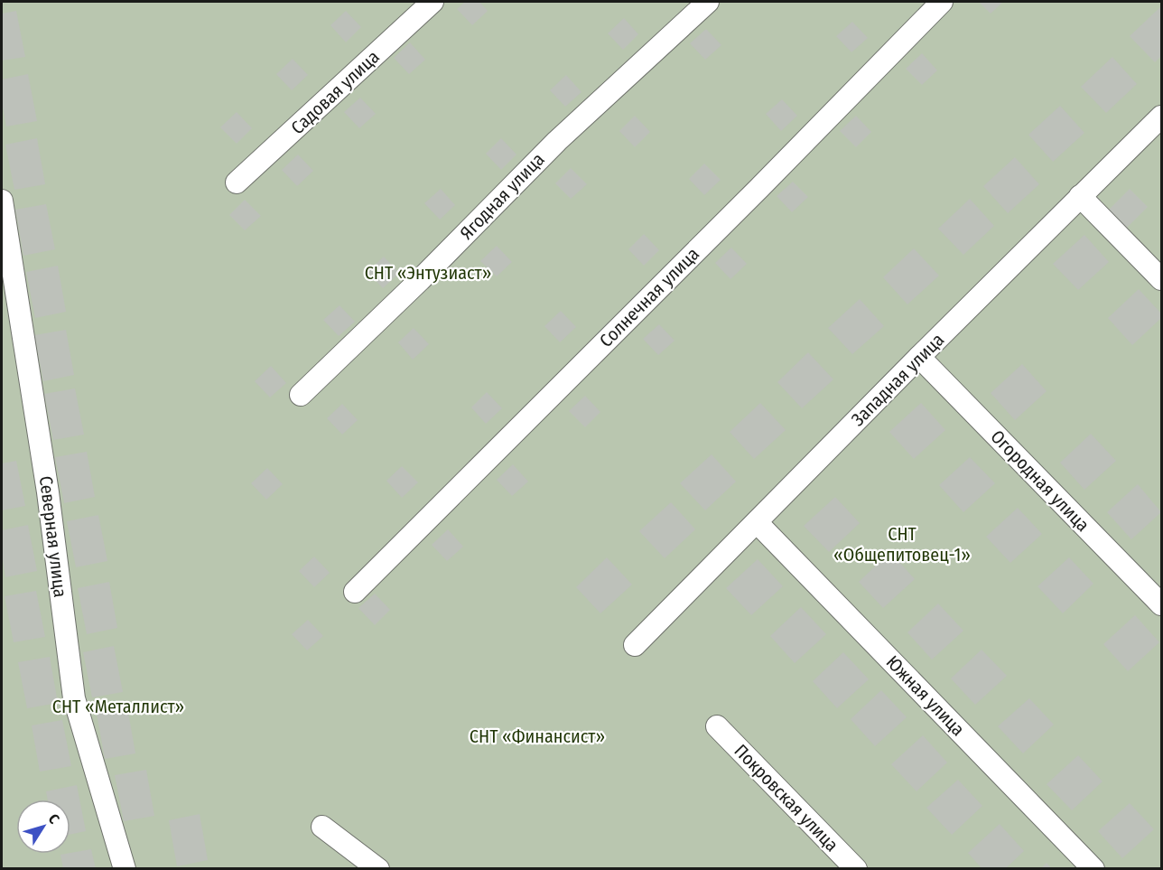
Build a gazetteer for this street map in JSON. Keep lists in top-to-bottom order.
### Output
{
  "streets": {
    "street": [
      "Садовая улица",
      "Ягодная улица",
      "Солнечная улица",
      "Западная улица",
      "Огородная улица",
      "Северная улица",
      "Южная улица",
      "Покровская улица"
    ]
  },
  "crossings": [
    ["Западная улица", "Огородная улица"],
    ["Западная улица", "Южная улица"]
  ],
  "parks": [
    "СНТ «Энтузиаст»",
    "СНТ «Общепитовец-1»",
    "СНТ «Металлист»",
    "СНТ «Финансист»"
  ],
  "north": "top right"
}
